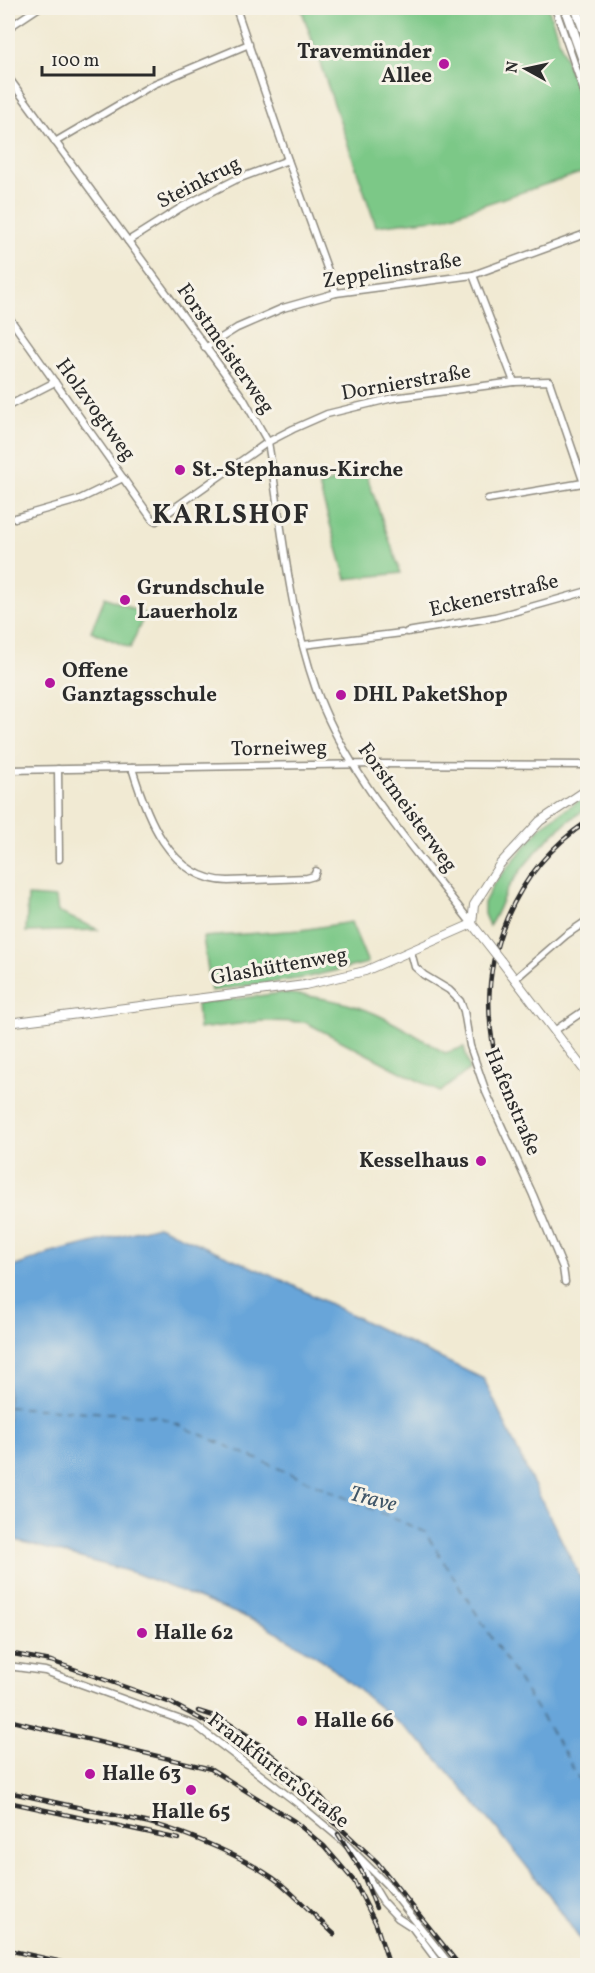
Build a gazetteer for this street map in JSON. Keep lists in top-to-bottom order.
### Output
{
  "streets": {
    "street": [
      "Steinkrug",
      "Zeppelinstraße",
      "Forstmeisterweg",
      "Dornierstraße",
      "Holzvogtweg",
      "Eckenerstraße",
      "Torneiweg",
      "Glashüttenweg",
      "Hafenstraße",
      "Frankfurter Straße"
    ]
  },
  "crossings": [
    ["Steinkrug", "Forstmeisterweg"],
    ["Zeppelinstraße", "Forstmeisterweg"],
    ["Forstmeisterweg", "Dornierstraße"],
    ["Forstmeisterweg", "Eckenerstraße"],
    ["Forstmeisterweg", "Torneiweg"],
    ["Forstmeisterweg", "Glashüttenweg"],
    ["Dornierstraße", "Holzvogtweg"],
    ["Glashüttenweg", "Hafenstraße"]
  ],
  "districts": ["KARLSHOF"],
  "water": ["Trave"],
  "places": [
    "Travemünder Allee",
    "St.-Stephanus-Kirche",
    "Grundschule Lauerholz",
    "Offene Ganztagsschule",
    "DHL PaketShop",
    "Kesselhaus",
    "Halle 62",
    "Halle 66",
    "Halle 63",
    "Halle 65"
  ],
  "scale_bar": "100 m",
  "north": "left"
}
